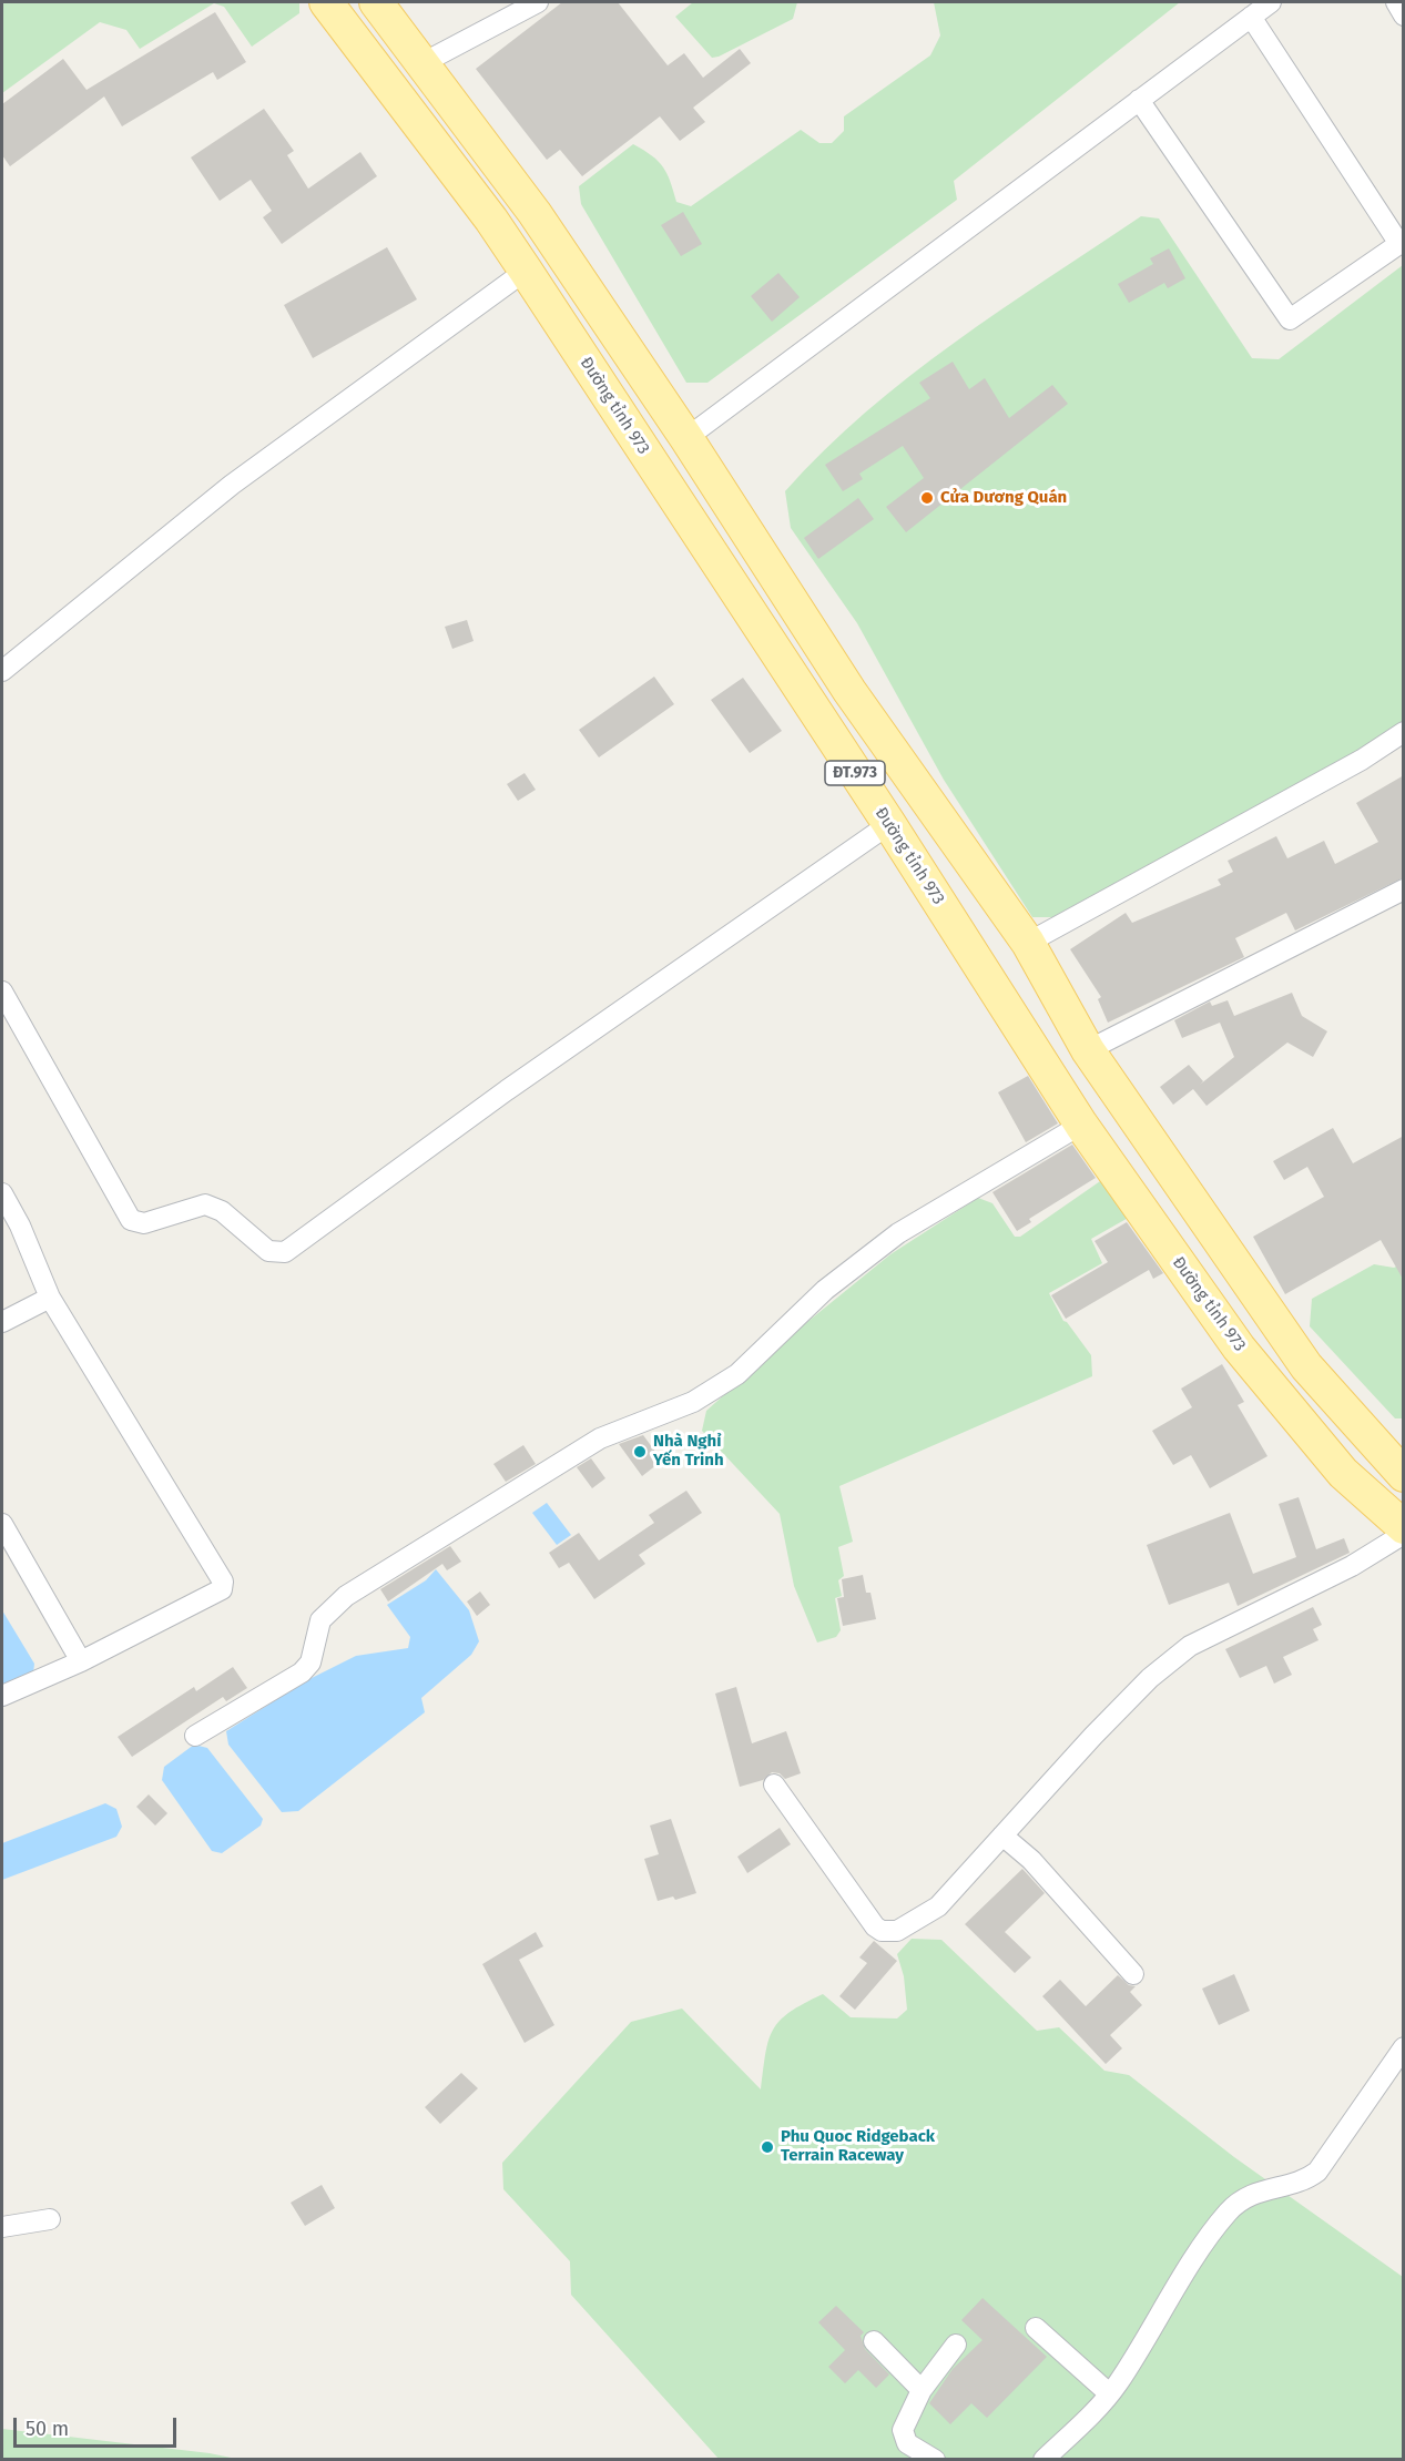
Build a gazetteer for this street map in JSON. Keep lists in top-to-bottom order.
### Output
{
  "streets": {
    "main road": ["Đường tỉnh 973", "ĐT.973"]
  },
  "places": ["Cửa Dương Quán", "Nhà Nghỉ Yến Trinh", "Phu Quoc Ridgeback Terrain Raceway"],
  "scale_bar": "50 m"
}
